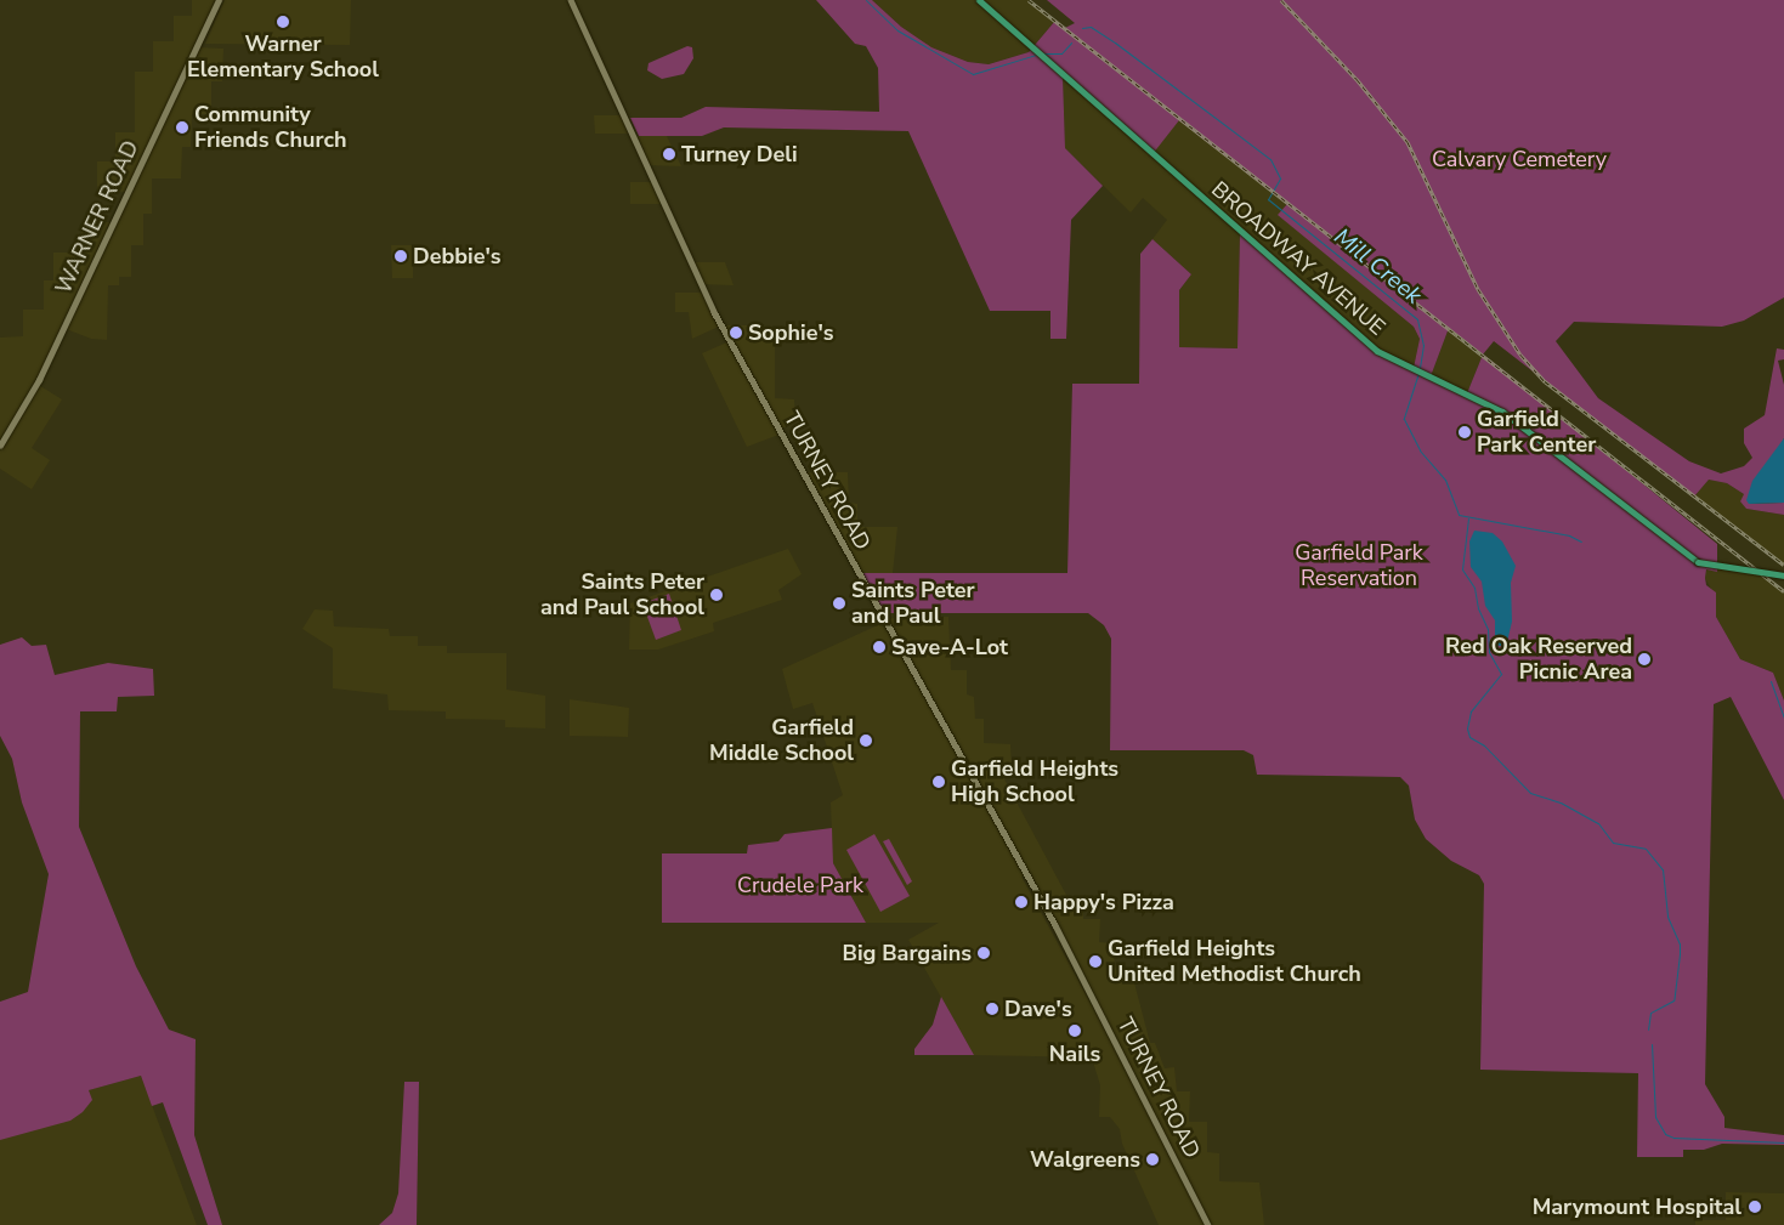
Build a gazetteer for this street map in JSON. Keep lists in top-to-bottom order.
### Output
{
  "streets": {
    "main road": ["WARNER ROAD", "BROADWAY AVENUE", "TURNEY ROAD"]
  },
  "water": ["Mill Creek"],
  "parks": ["Calvary Cemetery", "Garfield Park Reservation", "Crudele Park"],
  "places": [
    "Warner Elementary School",
    "Community Friends Church",
    "Turney Deli",
    "Debbie's",
    "Sophie's",
    "Garfield Park Center",
    "Saints Peter and Paul School",
    "Saints Peter and Paul",
    "Save-A-Lot",
    "Red Oak Reserved Picnic Area",
    "Garfield Middle School",
    "Garfield Heights High School",
    "Happy's Pizza",
    "Big Bargains",
    "Garfield Heights United Methodist Church",
    "Dave's",
    "Nails",
    "Walgreens",
    "Marymount Hospital"
  ]
}
